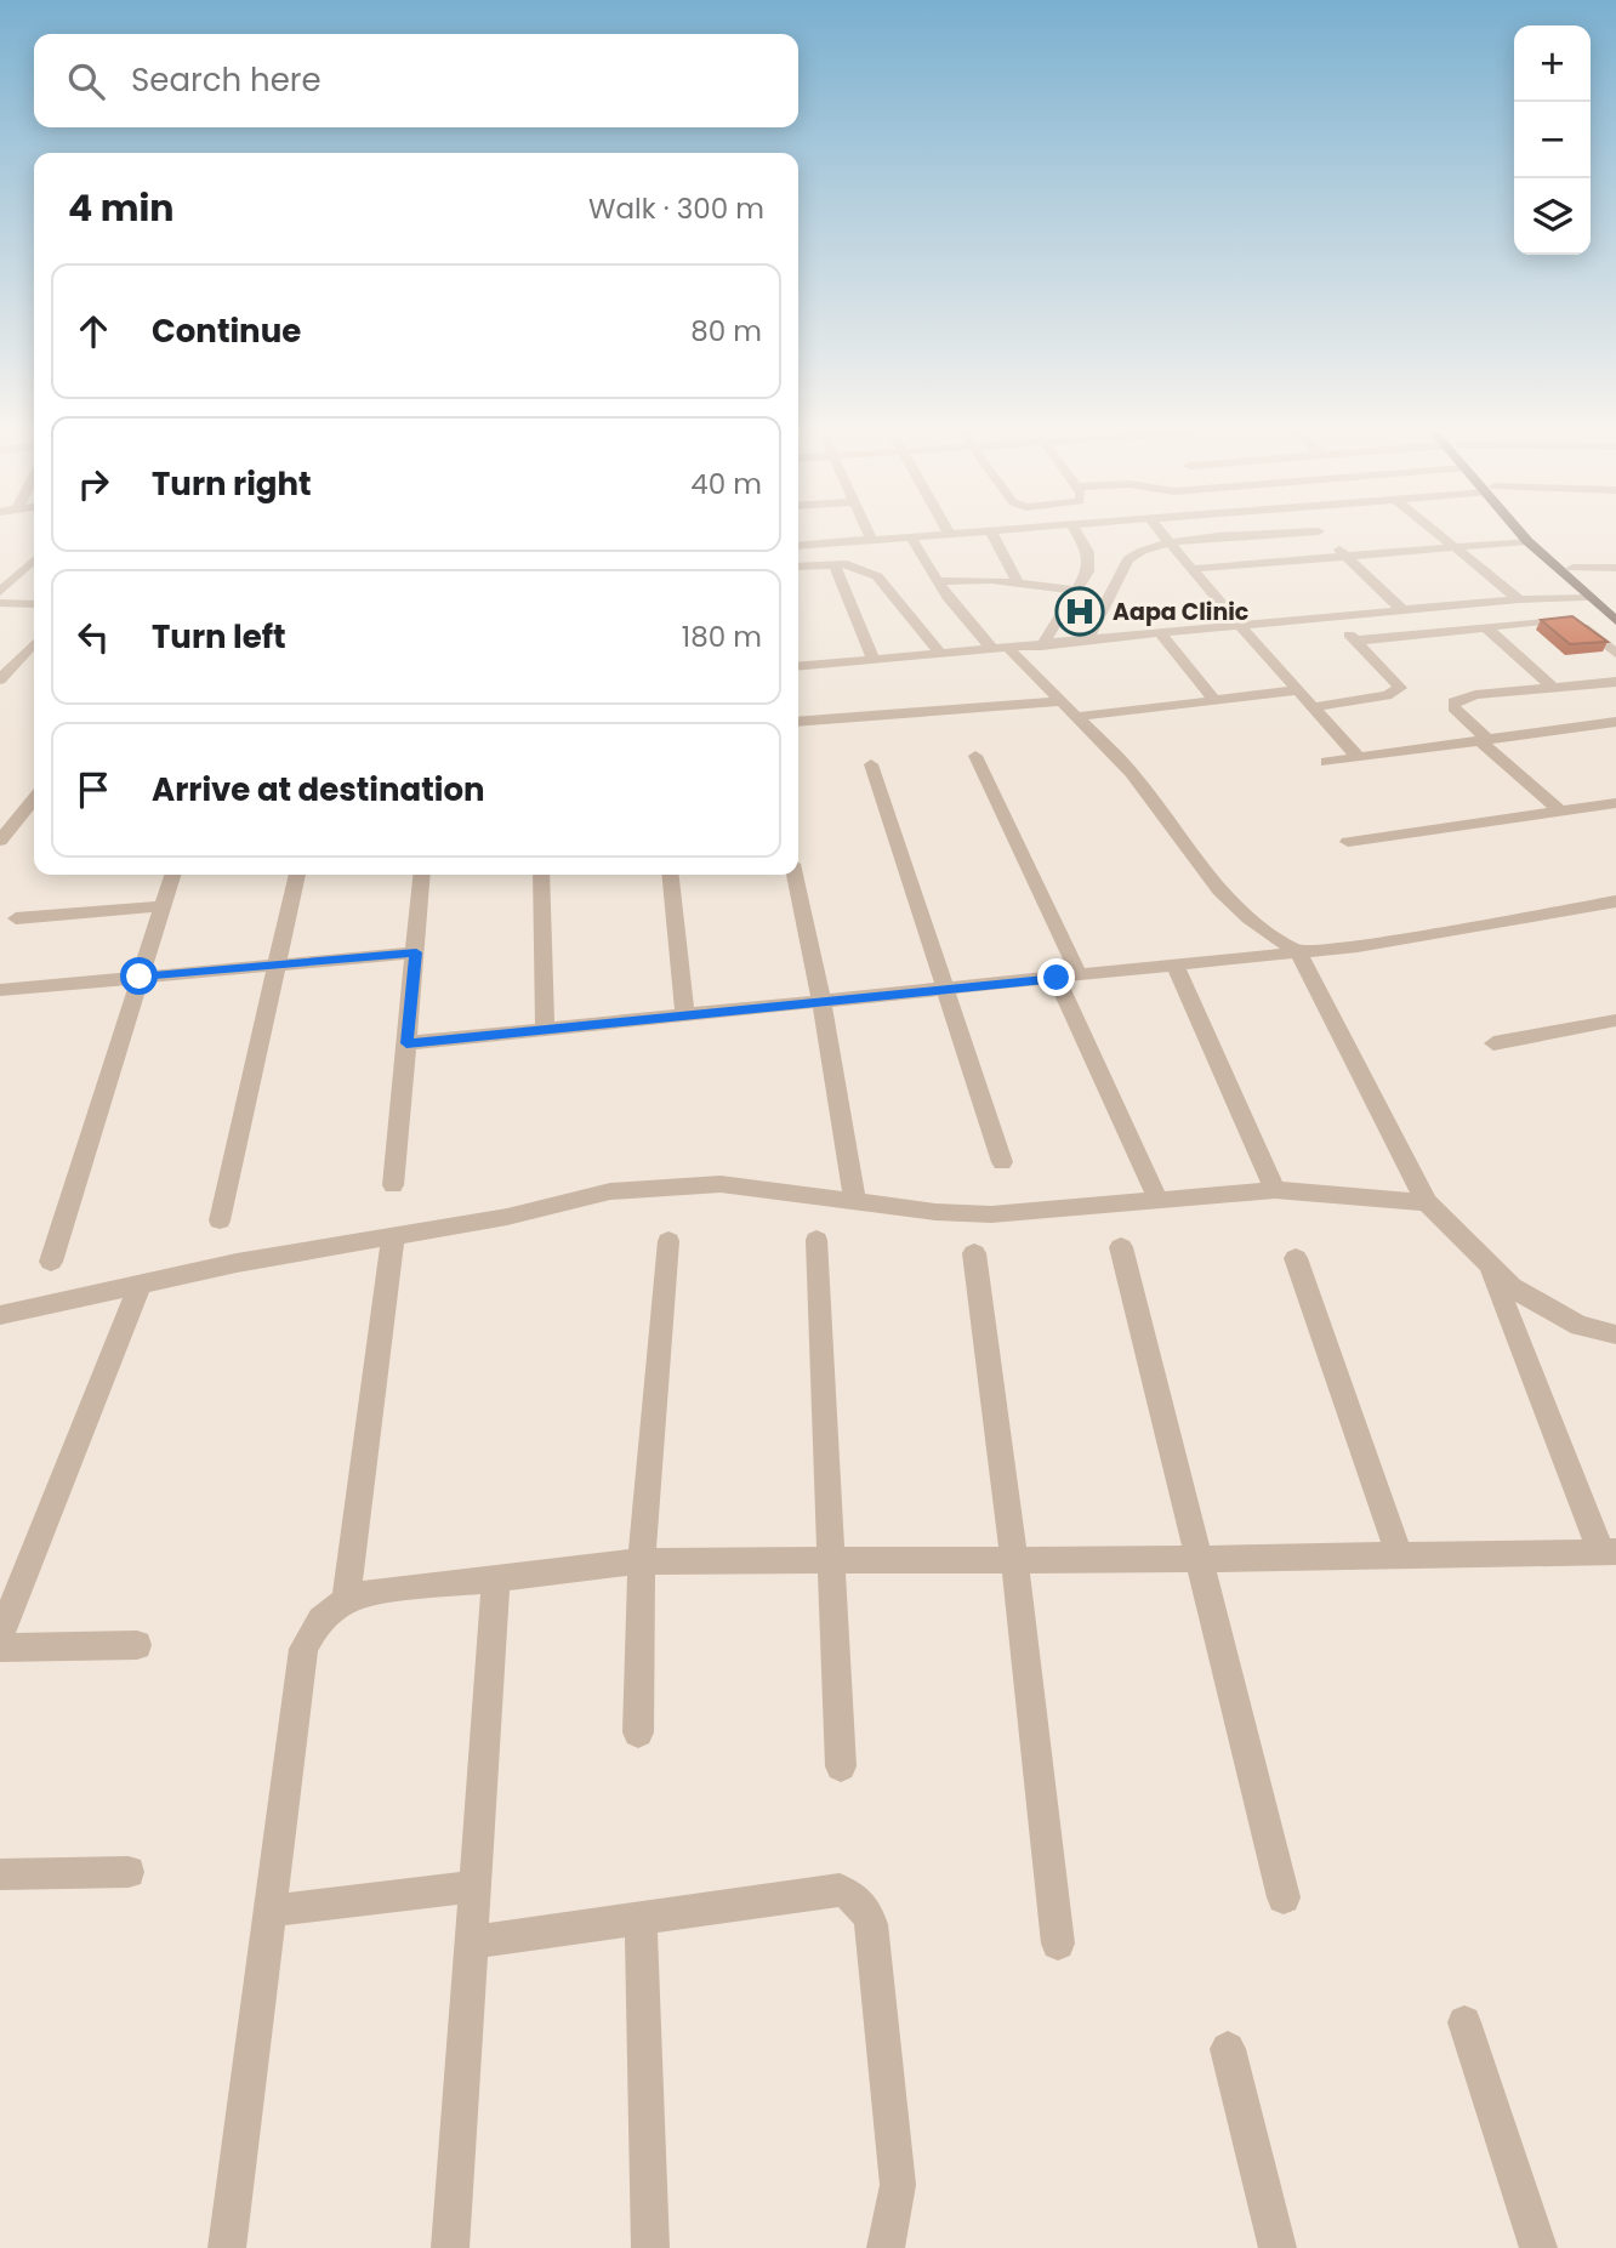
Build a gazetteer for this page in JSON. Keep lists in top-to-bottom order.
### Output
{
  "places": {
    "hospital": ["Aapa Clinic"]
  },
  "page": {
    "map_buttons": ["+", "−"],
    "search": "Search here",
    "heading": ["4 min", "Walk · 300 m"],
    "list": [
      ["Continue", "80 m"],
      ["Turn right", "40 m"],
      ["Turn left", "180 m"],
      "Arrive at destination"
    ]
  }
}
